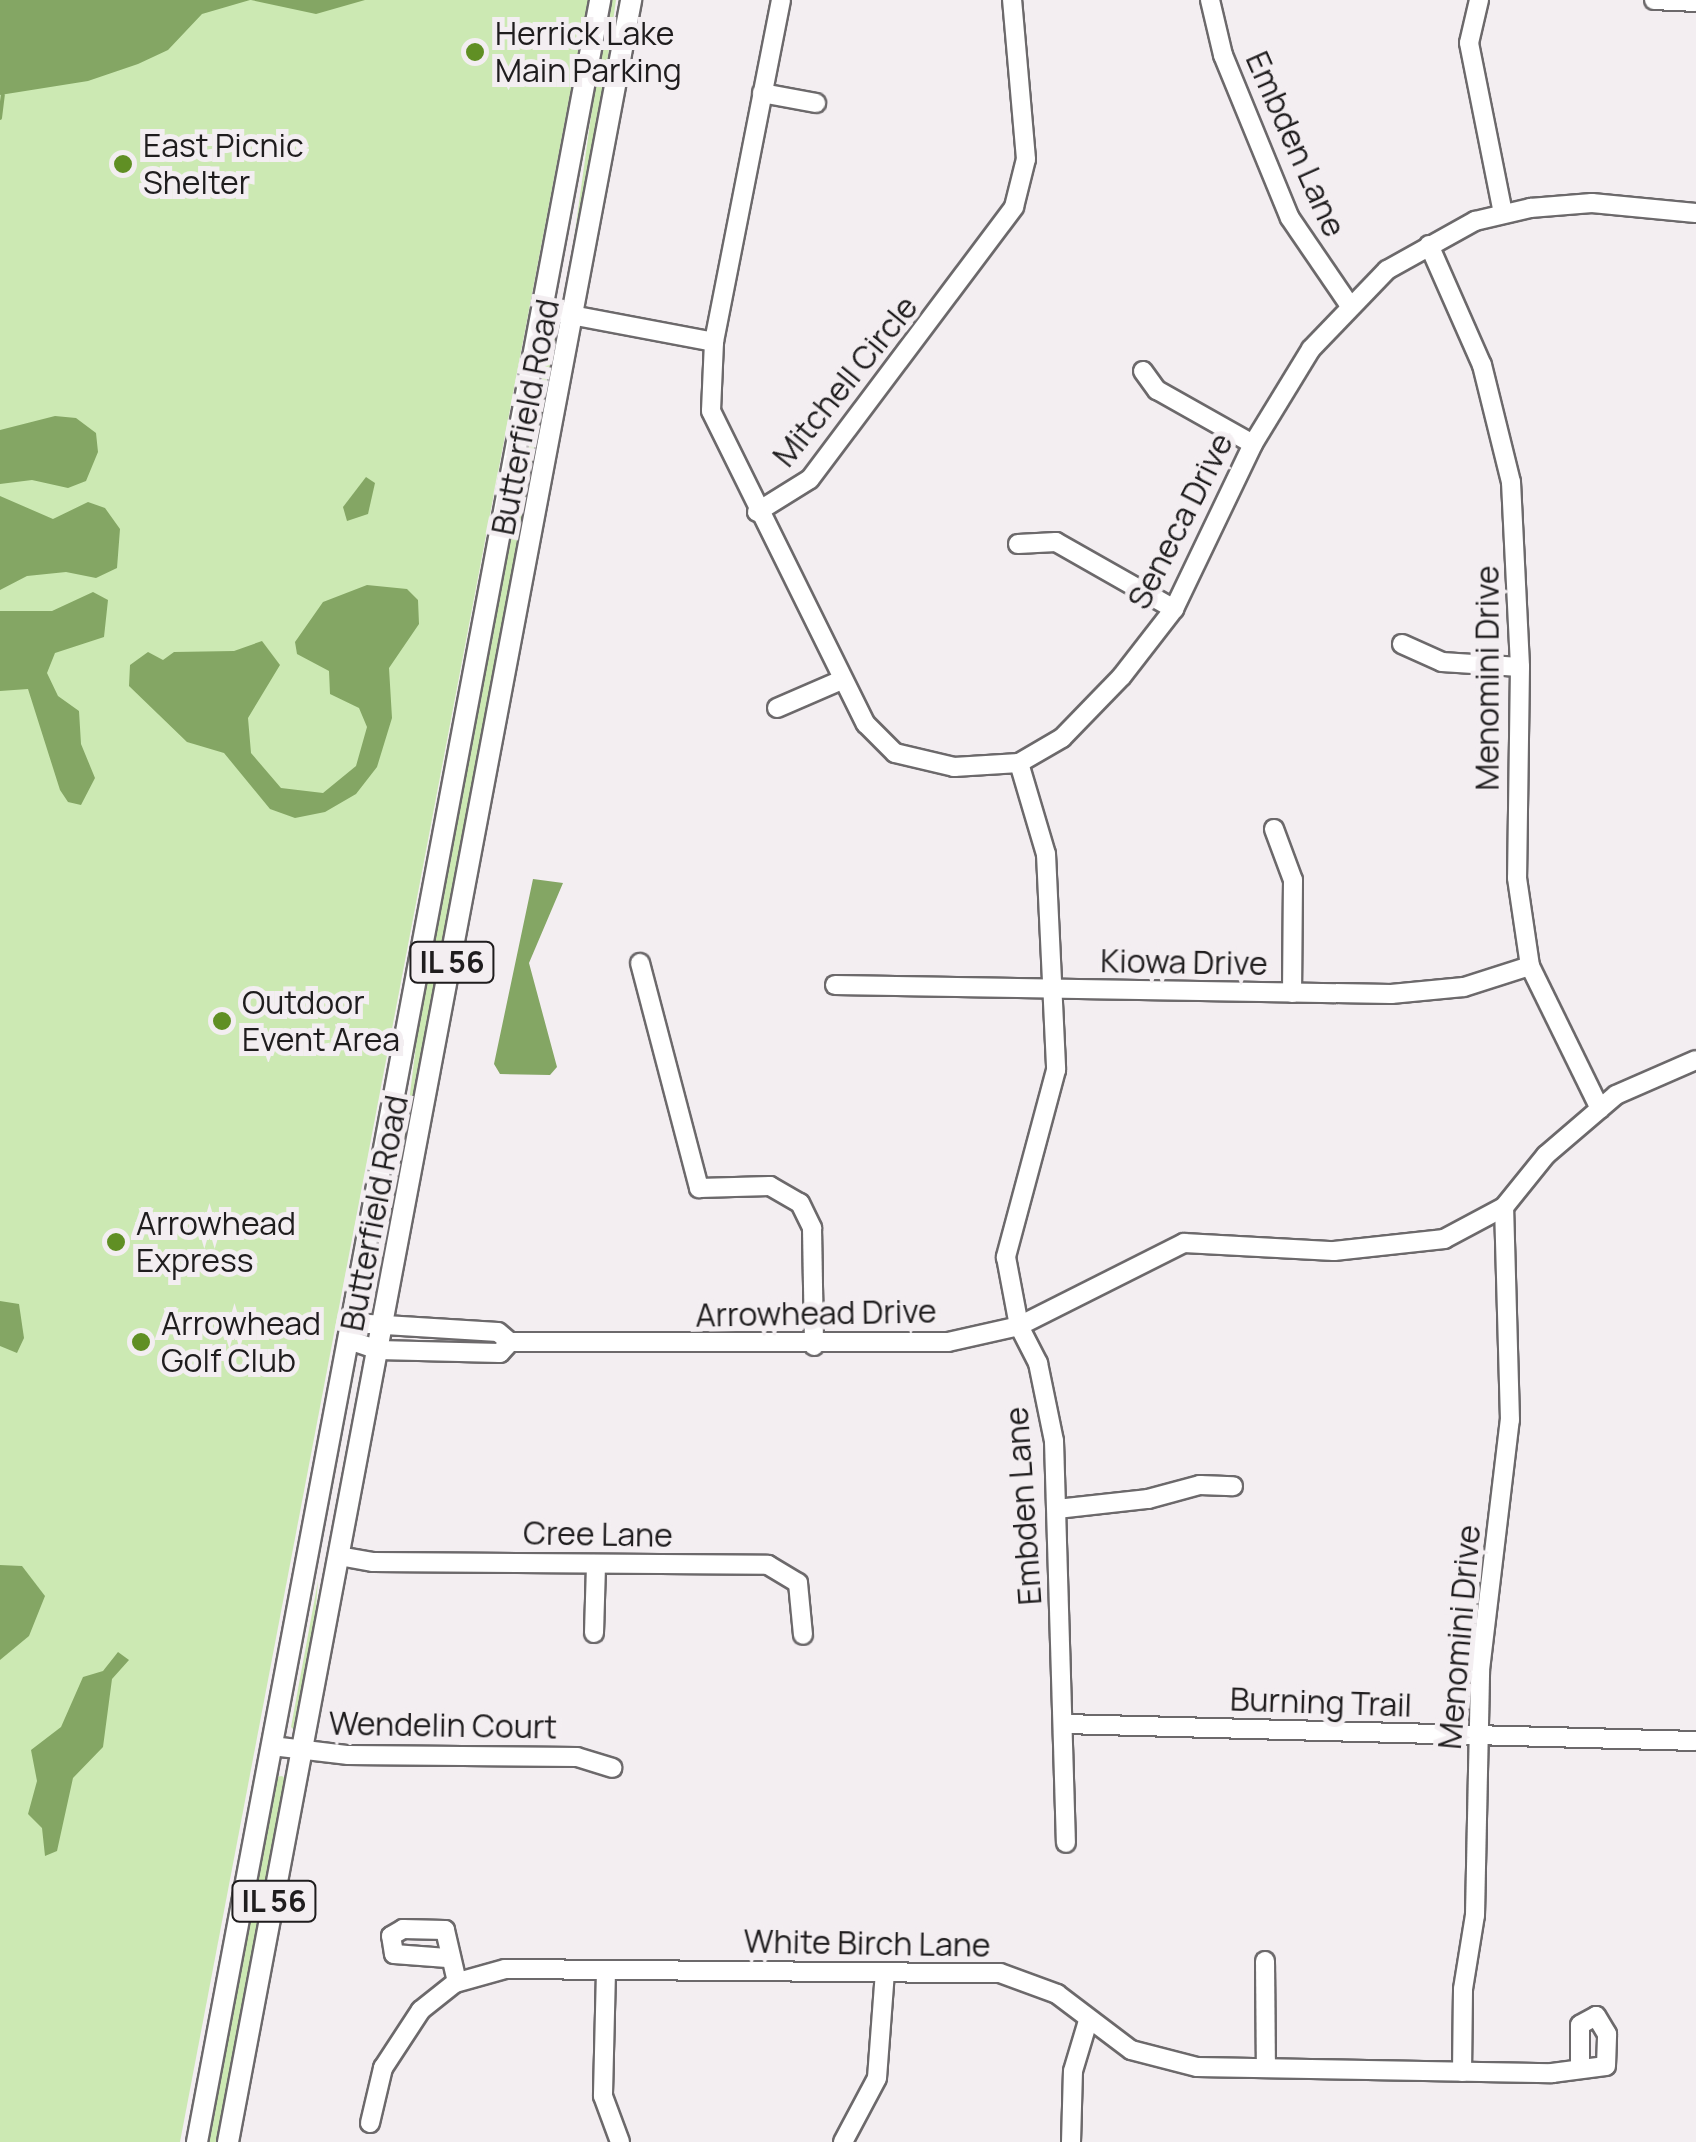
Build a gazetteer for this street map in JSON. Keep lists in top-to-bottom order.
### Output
{
  "streets": {
    "main road": ["Butterfield Road", "IL 56"],
    "street": [
      "Embden Lane",
      "Mitchell Circle",
      "Seneca Drive",
      "Menomini Drive",
      "Kiowa Drive",
      "Arrowhead Drive",
      "Cree Lane",
      "Burning Trail",
      "Wendelin Court",
      "White Birch Lane"
    ]
  },
  "crossings": [
    ["Embden Lane", "Seneca Drive"],
    ["Embden Lane", "Kiowa Drive"],
    ["Embden Lane", "Arrowhead Drive"],
    ["Embden Lane", "Burning Trail"],
    ["Mitchell Circle", "Seneca Drive"],
    ["Butterfield Road", "Arrowhead Drive"],
    ["Butterfield Road", "Cree Lane"],
    ["Butterfield Road", "Wendelin Court"],
    ["Seneca Drive", "Menomini Drive"],
    ["Menomini Drive", "Kiowa Drive"],
    ["Menomini Drive", "Arrowhead Drive"],
    ["Menomini Drive", "Burning Trail"],
    ["Menomini Drive", "White Birch Lane"]
  ],
  "places": [
    "Herrick Lake Main Parking",
    "East Picnic Shelter",
    "Outdoor Event Area",
    "Arrowhead Express",
    "Arrowhead Golf Club"
  ]
}
